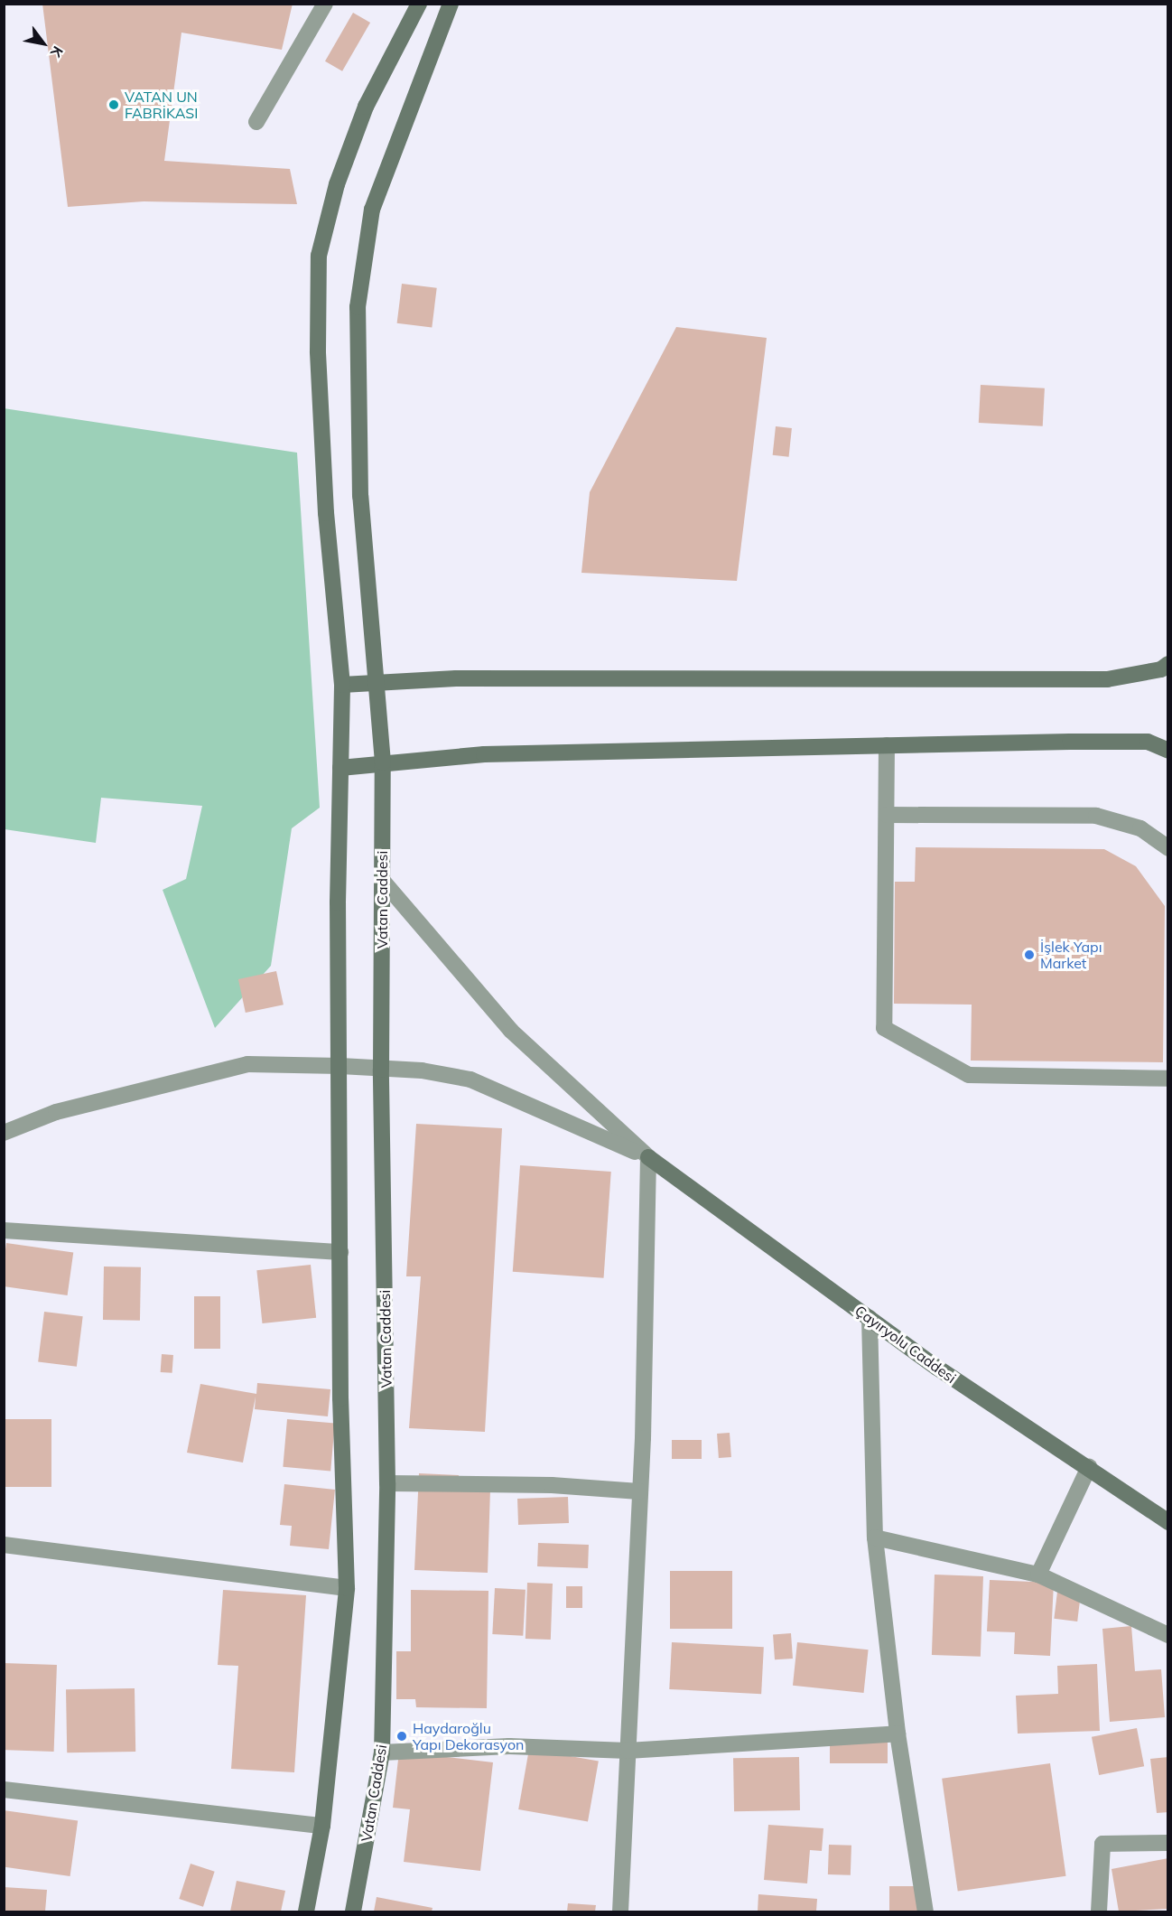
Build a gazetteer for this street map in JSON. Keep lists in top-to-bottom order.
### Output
{
  "streets": {
    "main road": ["Vatan Caddesi", "Çayıryolu Caddesi"]
  },
  "places": ["VATAN UN FABRİKASI", "İşlek Yapı Market", "Haydaroğlu Yapı Dekorasyon"],
  "north": "bottom right"
}
